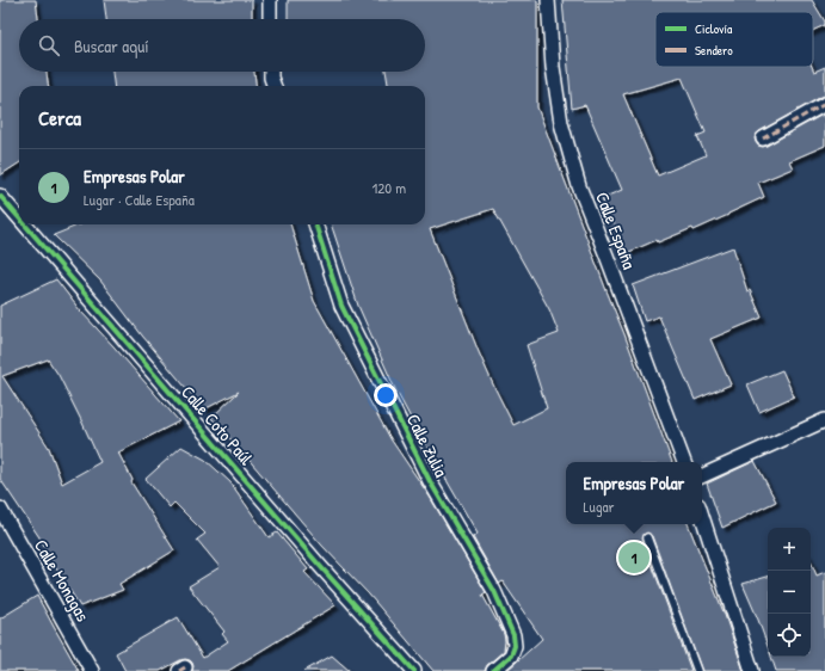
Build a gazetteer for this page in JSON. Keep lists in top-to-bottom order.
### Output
{
  "streets": {
    "street": [
      "Calle España",
      "Calle Coto Paúl",
      "Calle Zulia",
      "Calle Monagas"
    ]
  },
  "legend": ["Ciclovía", "Sendero"],
  "page": {
    "search": "Buscar aquí",
    "heading": "Cerca",
    "list": [
      {
        "mark": "1",
        "name": "Empresas Polar",
        "note": "Lugar · Calle España",
        "value": "120 m"
      }
    ],
    "popup": ["Empresas Polar", "Lugar"],
    "map_buttons": ["+", "−"],
    "pins": "1"
  }
}
